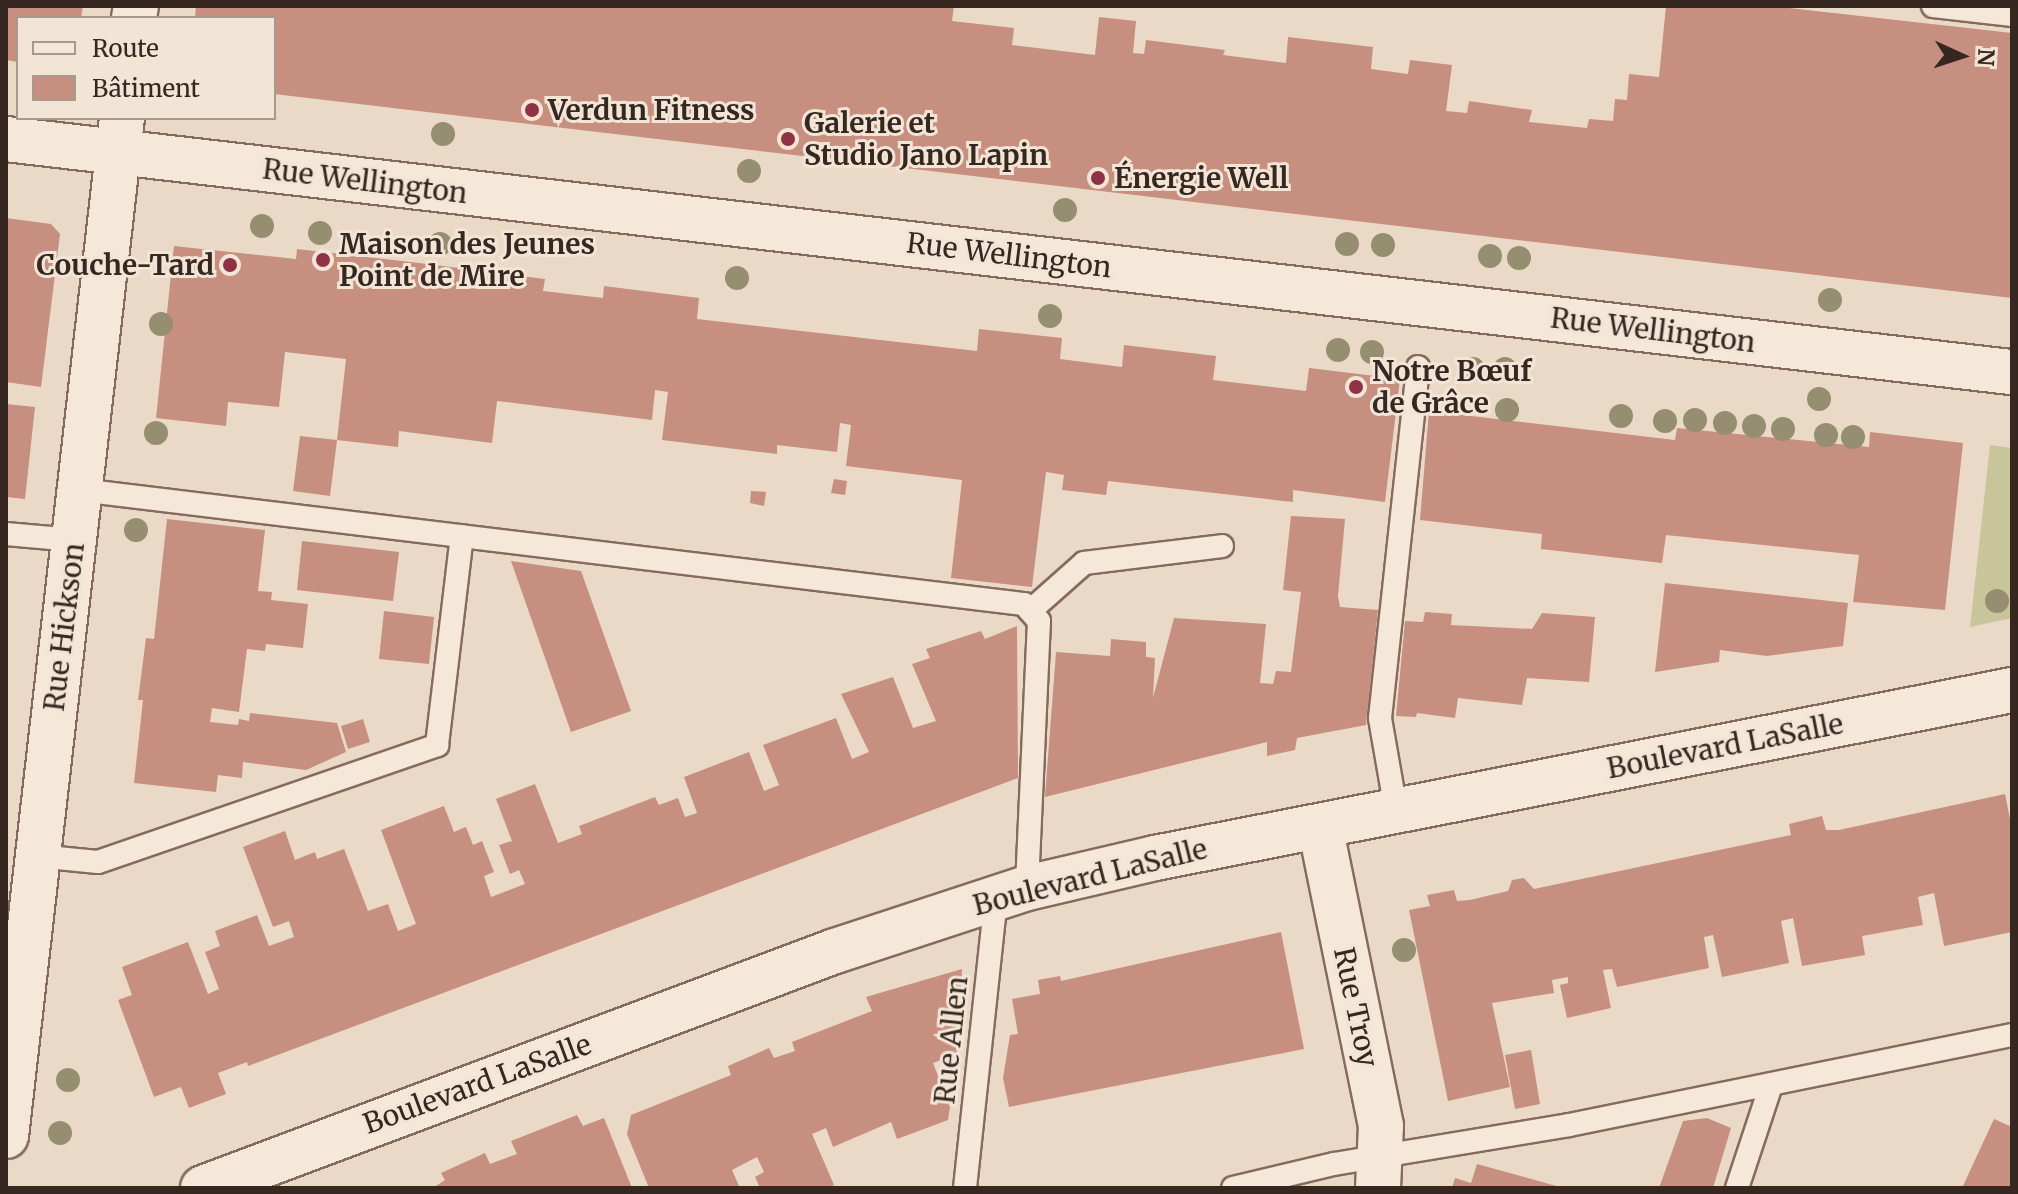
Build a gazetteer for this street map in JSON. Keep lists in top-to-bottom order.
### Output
{
  "streets": {
    "main road": [
      "Rue Wellington",
      "Rue Hickson",
      "Boulevard LaSalle",
      "Rue Troy"
    ],
    "lane": ["Rue Allen"]
  },
  "crossings": [
    ["Rue Wellington", "Rue Hickson"],
    ["Boulevard LaSalle", "Rue Troy"],
    ["Boulevard LaSalle", "Rue Allen"]
  ],
  "places": [
    "Verdun Fitness",
    "Galerie et Studio Jano Lapin",
    "Énergie Well",
    "Maison des Jeunes Point de Mire",
    "Couche-Tard",
    "Notre Bœuf de Grâce"
  ],
  "legend": ["Route", "Bâtiment"],
  "north": "right"
}
